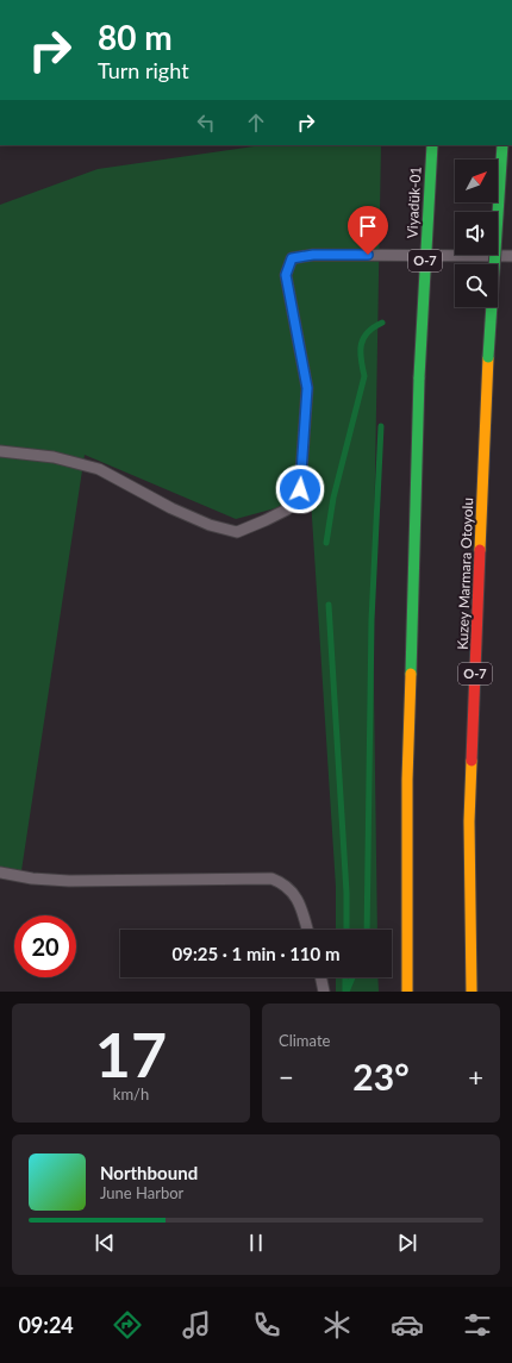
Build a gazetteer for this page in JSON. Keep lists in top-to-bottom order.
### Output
{
  "streets": {
    "highway": ["Viyadük-01", "O-7", "Kuzey Marmara Otoyolu"]
  },
  "north": "top right",
  "page": {
    "turn": ["80 m", "Turn right"],
    "limit": "20",
    "trip": "09:25 · 1 min · 110 m",
    "tile": [
      ["17", "km/h"],
      "Climate"
    ],
    "heat": ["−", "23°", "+"],
    "song": ["Northbound", "June Harbor"],
    "tabs": "09:24"
  }
}
